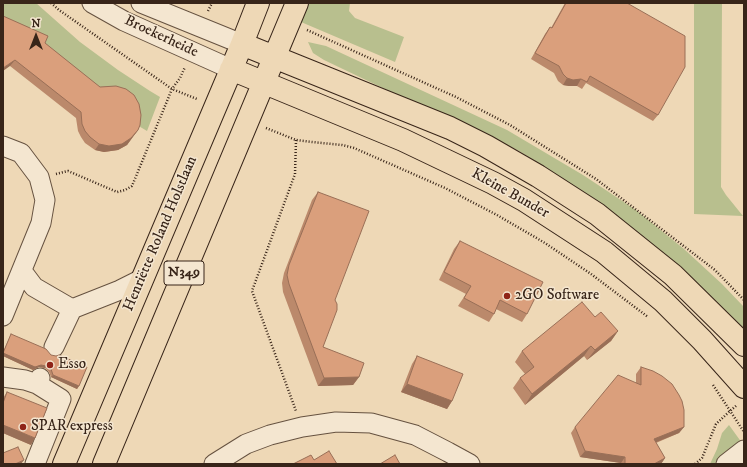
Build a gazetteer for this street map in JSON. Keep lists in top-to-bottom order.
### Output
{
  "streets": {
    "main road": [
      "Broekerheide",
      "Kleine Bunder",
      "Henriëtte Roland Holstlaan",
      "N349"
    ]
  },
  "crossings": [
    ["Broekerheide", "Kleine Bunder"],
    ["Broekerheide", "Henriëtte Roland Holstlaan"],
    ["Broekerheide", "N349"],
    ["Kleine Bunder", "Henriëtte Roland Holstlaan"],
    ["Kleine Bunder", "N349"]
  ],
  "places": ["2GO Software", "Esso", "SPAR express"],
  "north": "top"
}
